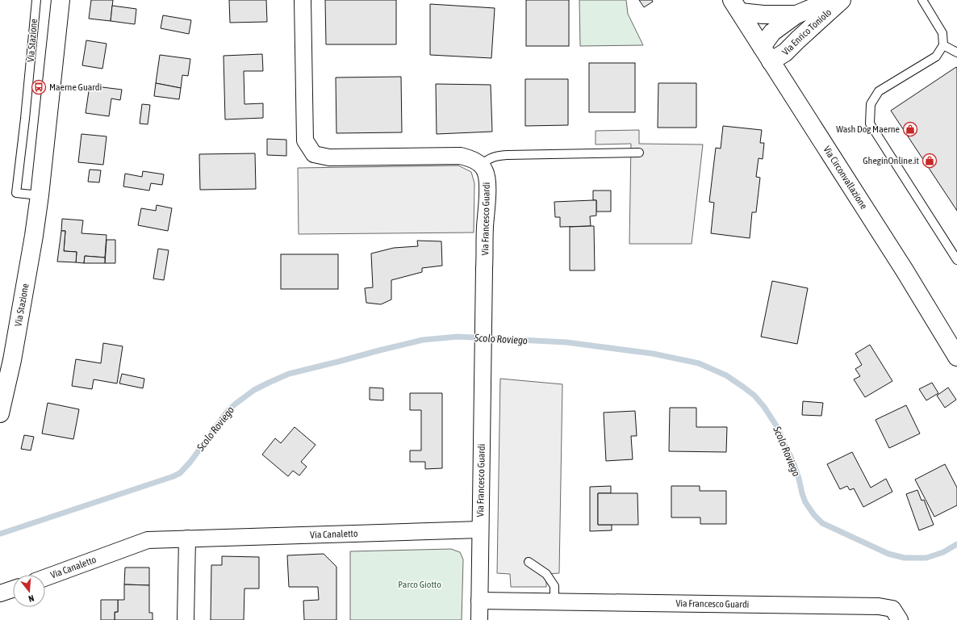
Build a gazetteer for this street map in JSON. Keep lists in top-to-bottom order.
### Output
{
  "streets": {
    "street": [
      "Via Enrico Toniolo",
      "Via Stazione",
      "Via Circonvallazione",
      "Via Francesco Guardi",
      "Via Canaletto"
    ]
  },
  "crossings": [
    ["Via Enrico Toniolo", "Via Circonvallazione"],
    ["Via Francesco Guardi", "Via Canaletto"]
  ],
  "water": ["Scolo Roviego"],
  "parks": ["Parco Giotto"],
  "places": {
    "bus stop": ["Maerne Guardi"],
    "shop": ["Wash Dog Maerne", "GheginOnline.it"]
  },
  "north": "bottom"
}
